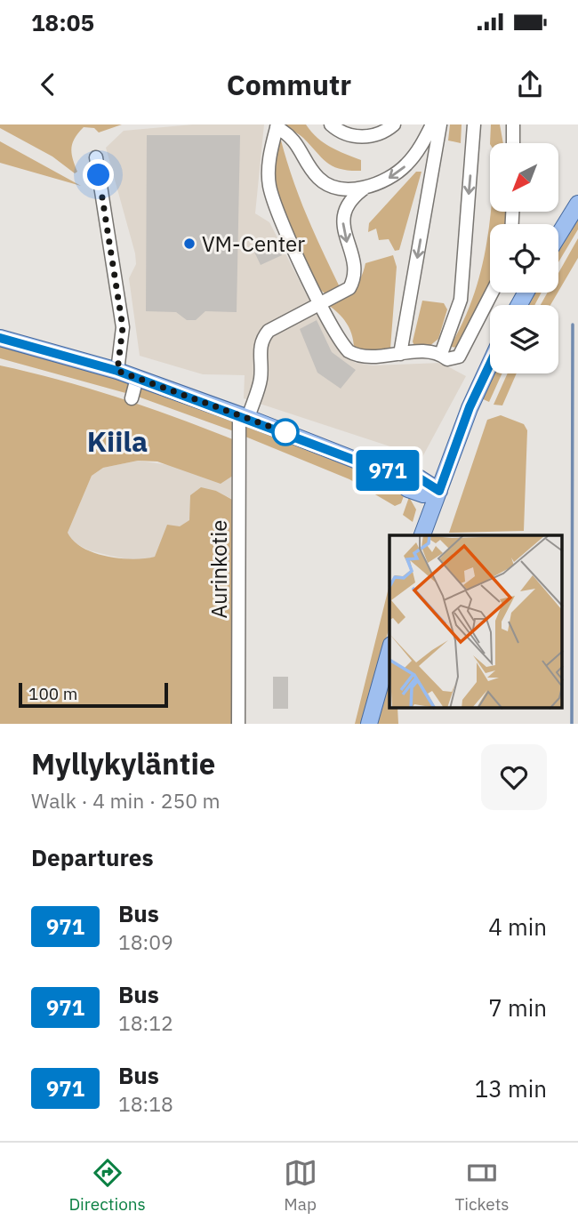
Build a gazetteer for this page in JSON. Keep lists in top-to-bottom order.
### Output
{
  "streets": {
    "street": ["Aurinkotie"]
  },
  "districts": ["Kiila"],
  "places": ["VM-Center"],
  "lines": ["bus line 971"],
  "scale_bar": "100 m",
  "north": "bottom left",
  "page": {
    "status": "18:05",
    "header": "Commutr",
    "on_map": "971",
    "scale": "100 m",
    "heading": [
      ["Myllykyläntie", "Walk · 4 min · 250 m"],
      "Departures"
    ],
    "list": [
      {
        "mark": "971",
        "name": "Bus",
        "note": "18:09",
        "value": "4 min"
      },
      {
        "mark": "971",
        "name": "Bus",
        "note": "18:12",
        "value": "7 min"
      },
      {
        "mark": "971",
        "name": "Bus",
        "note": "18:18",
        "value": "13 min"
      }
    ],
    "tabs": ["Directions", "Map", "Tickets"]
  }
}
